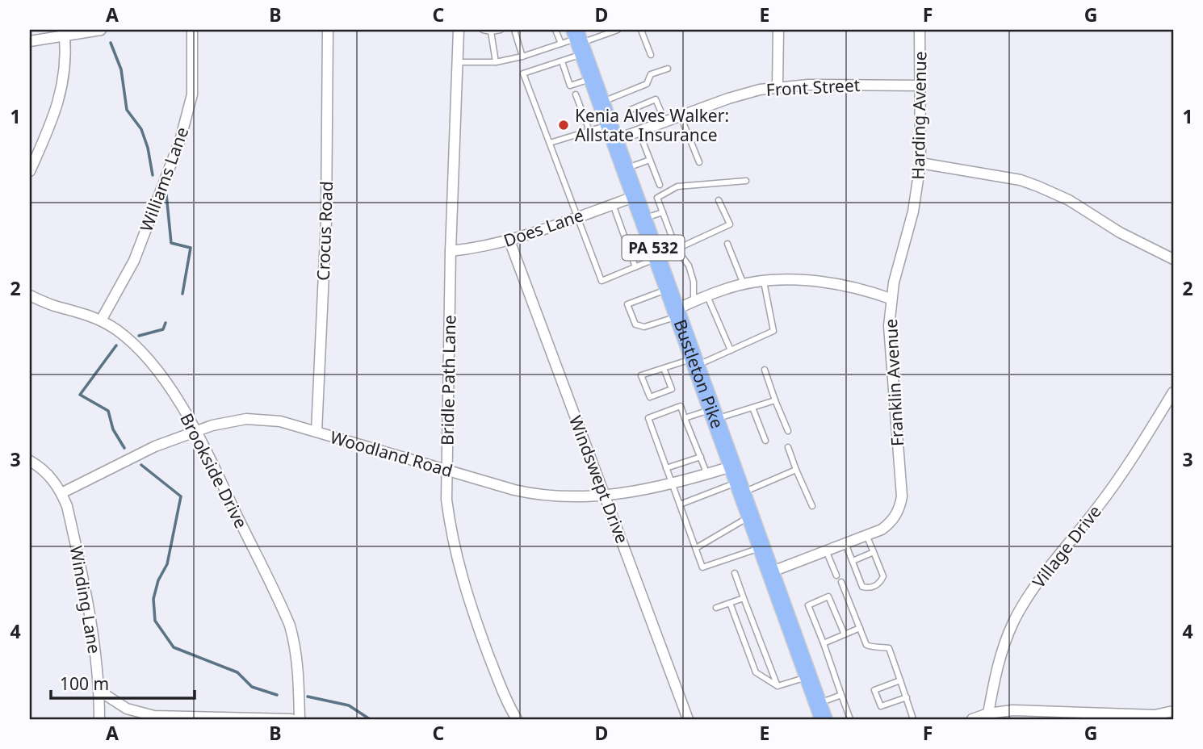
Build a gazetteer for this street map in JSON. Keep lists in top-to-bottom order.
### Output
{
  "streets": {
    "main road": ["PA 532", "Bustleton Pike"],
    "street": [
      "Front Street",
      "Harding Avenue",
      "Williams Lane",
      "Does Lane",
      "Crocus Road",
      "Bridle Path Lane",
      "Franklin Avenue",
      "Woodland Road",
      "Brookside Drive",
      "Windswept Drive",
      "Village Drive",
      "Winding Lane"
    ]
  },
  "crossings": [
    ["Front Street", "Harding Avenue"],
    ["Front Street", "Bustleton Pike"],
    ["Harding Avenue", "Franklin Avenue"],
    ["Williams Lane", "Brookside Drive"],
    ["Does Lane", "Bustleton Pike"],
    ["Does Lane", "Bridle Path Lane"],
    ["Does Lane", "Windswept Drive"],
    ["Crocus Road", "Woodland Road"],
    ["Bustleton Pike", "Franklin Avenue"],
    ["Bustleton Pike", "Woodland Road"],
    ["Bridle Path Lane", "Woodland Road"],
    ["Woodland Road", "Brookside Drive"],
    ["Woodland Road", "Windswept Drive"],
    ["Woodland Road", "Winding Lane"]
  ],
  "places": ["Kenia Alves Walker: Allstate Insurance"],
  "scale_bar": "100 m",
  "grid": {
    "columns": [
      "A",
      "B",
      "C",
      "D",
      "E",
      "F",
      "G"
    ],
    "rows": [
      "1",
      "2",
      "3",
      "4"
    ]
  }
}
